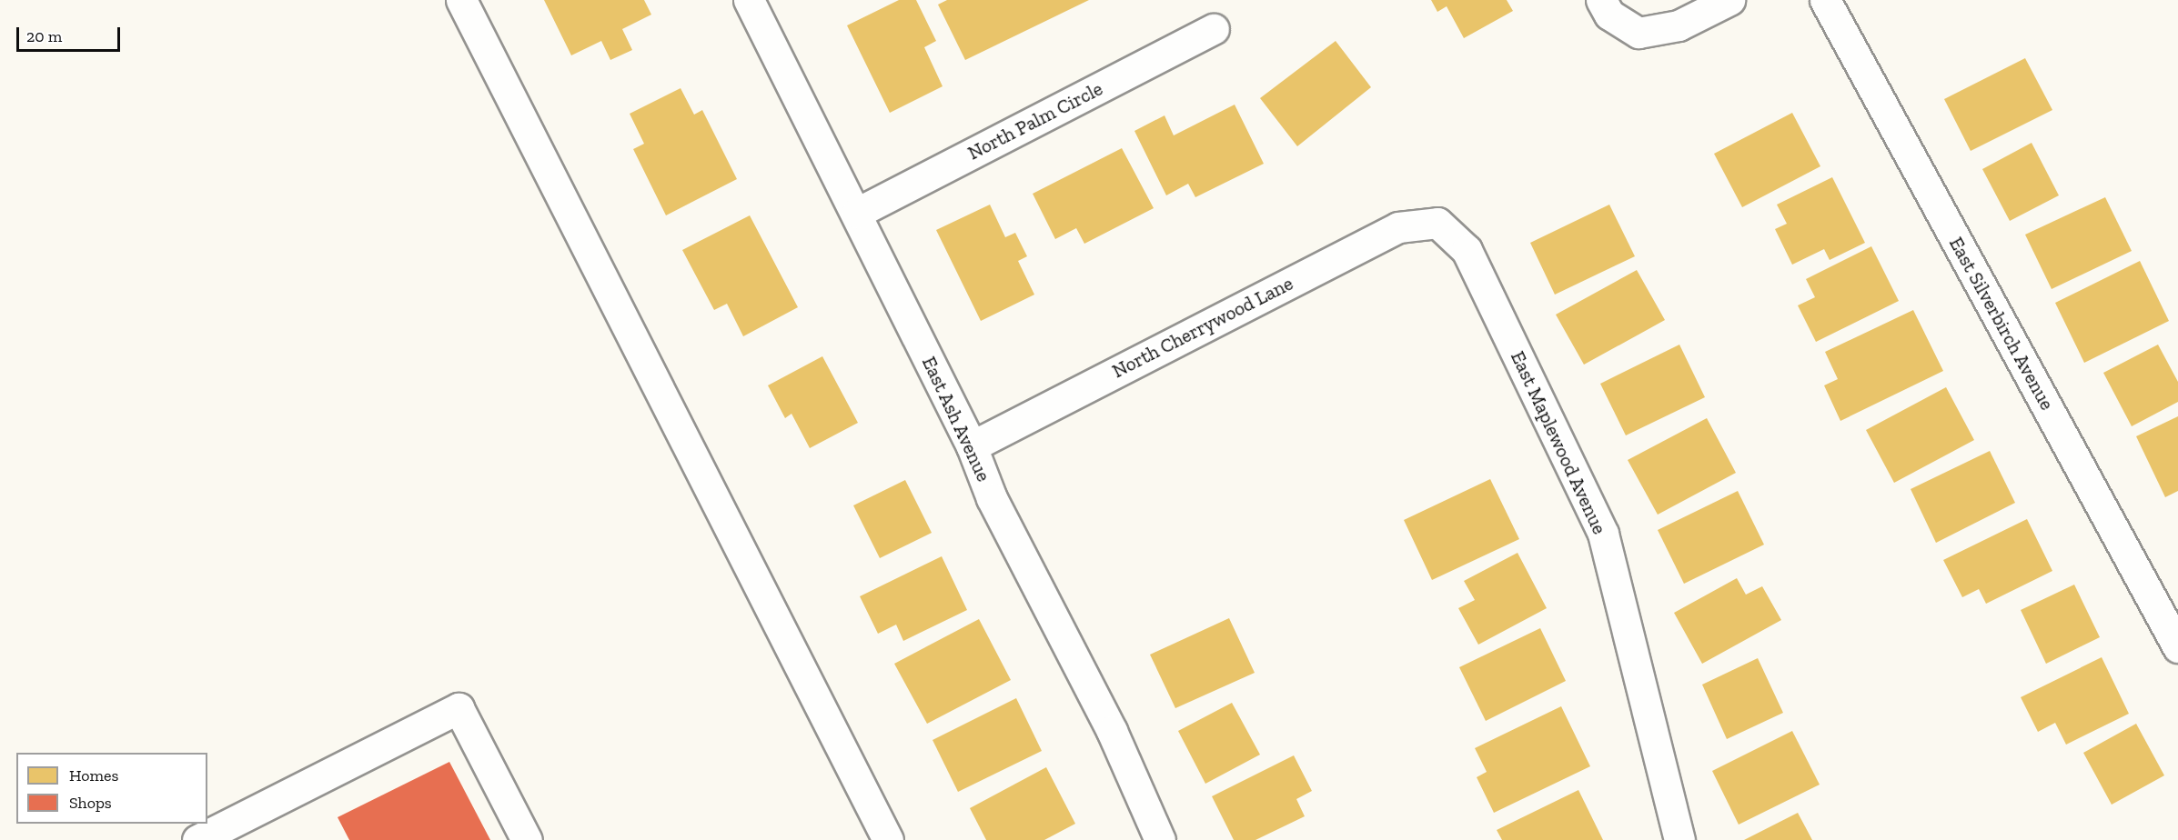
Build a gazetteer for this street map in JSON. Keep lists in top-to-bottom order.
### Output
{
  "streets": {
    "street": [
      "North Palm Circle",
      "East Silverbirch Avenue",
      "North Cherrywood Lane",
      "East Ash Avenue",
      "East Maplewood Avenue"
    ]
  },
  "crossings": [
    ["North Palm Circle", "East Ash Avenue"],
    ["North Cherrywood Lane", "East Ash Avenue"],
    ["North Cherrywood Lane", "East Maplewood Avenue"]
  ],
  "legend": ["Homes", "Shops"],
  "scale_bar": "20 m"
}
